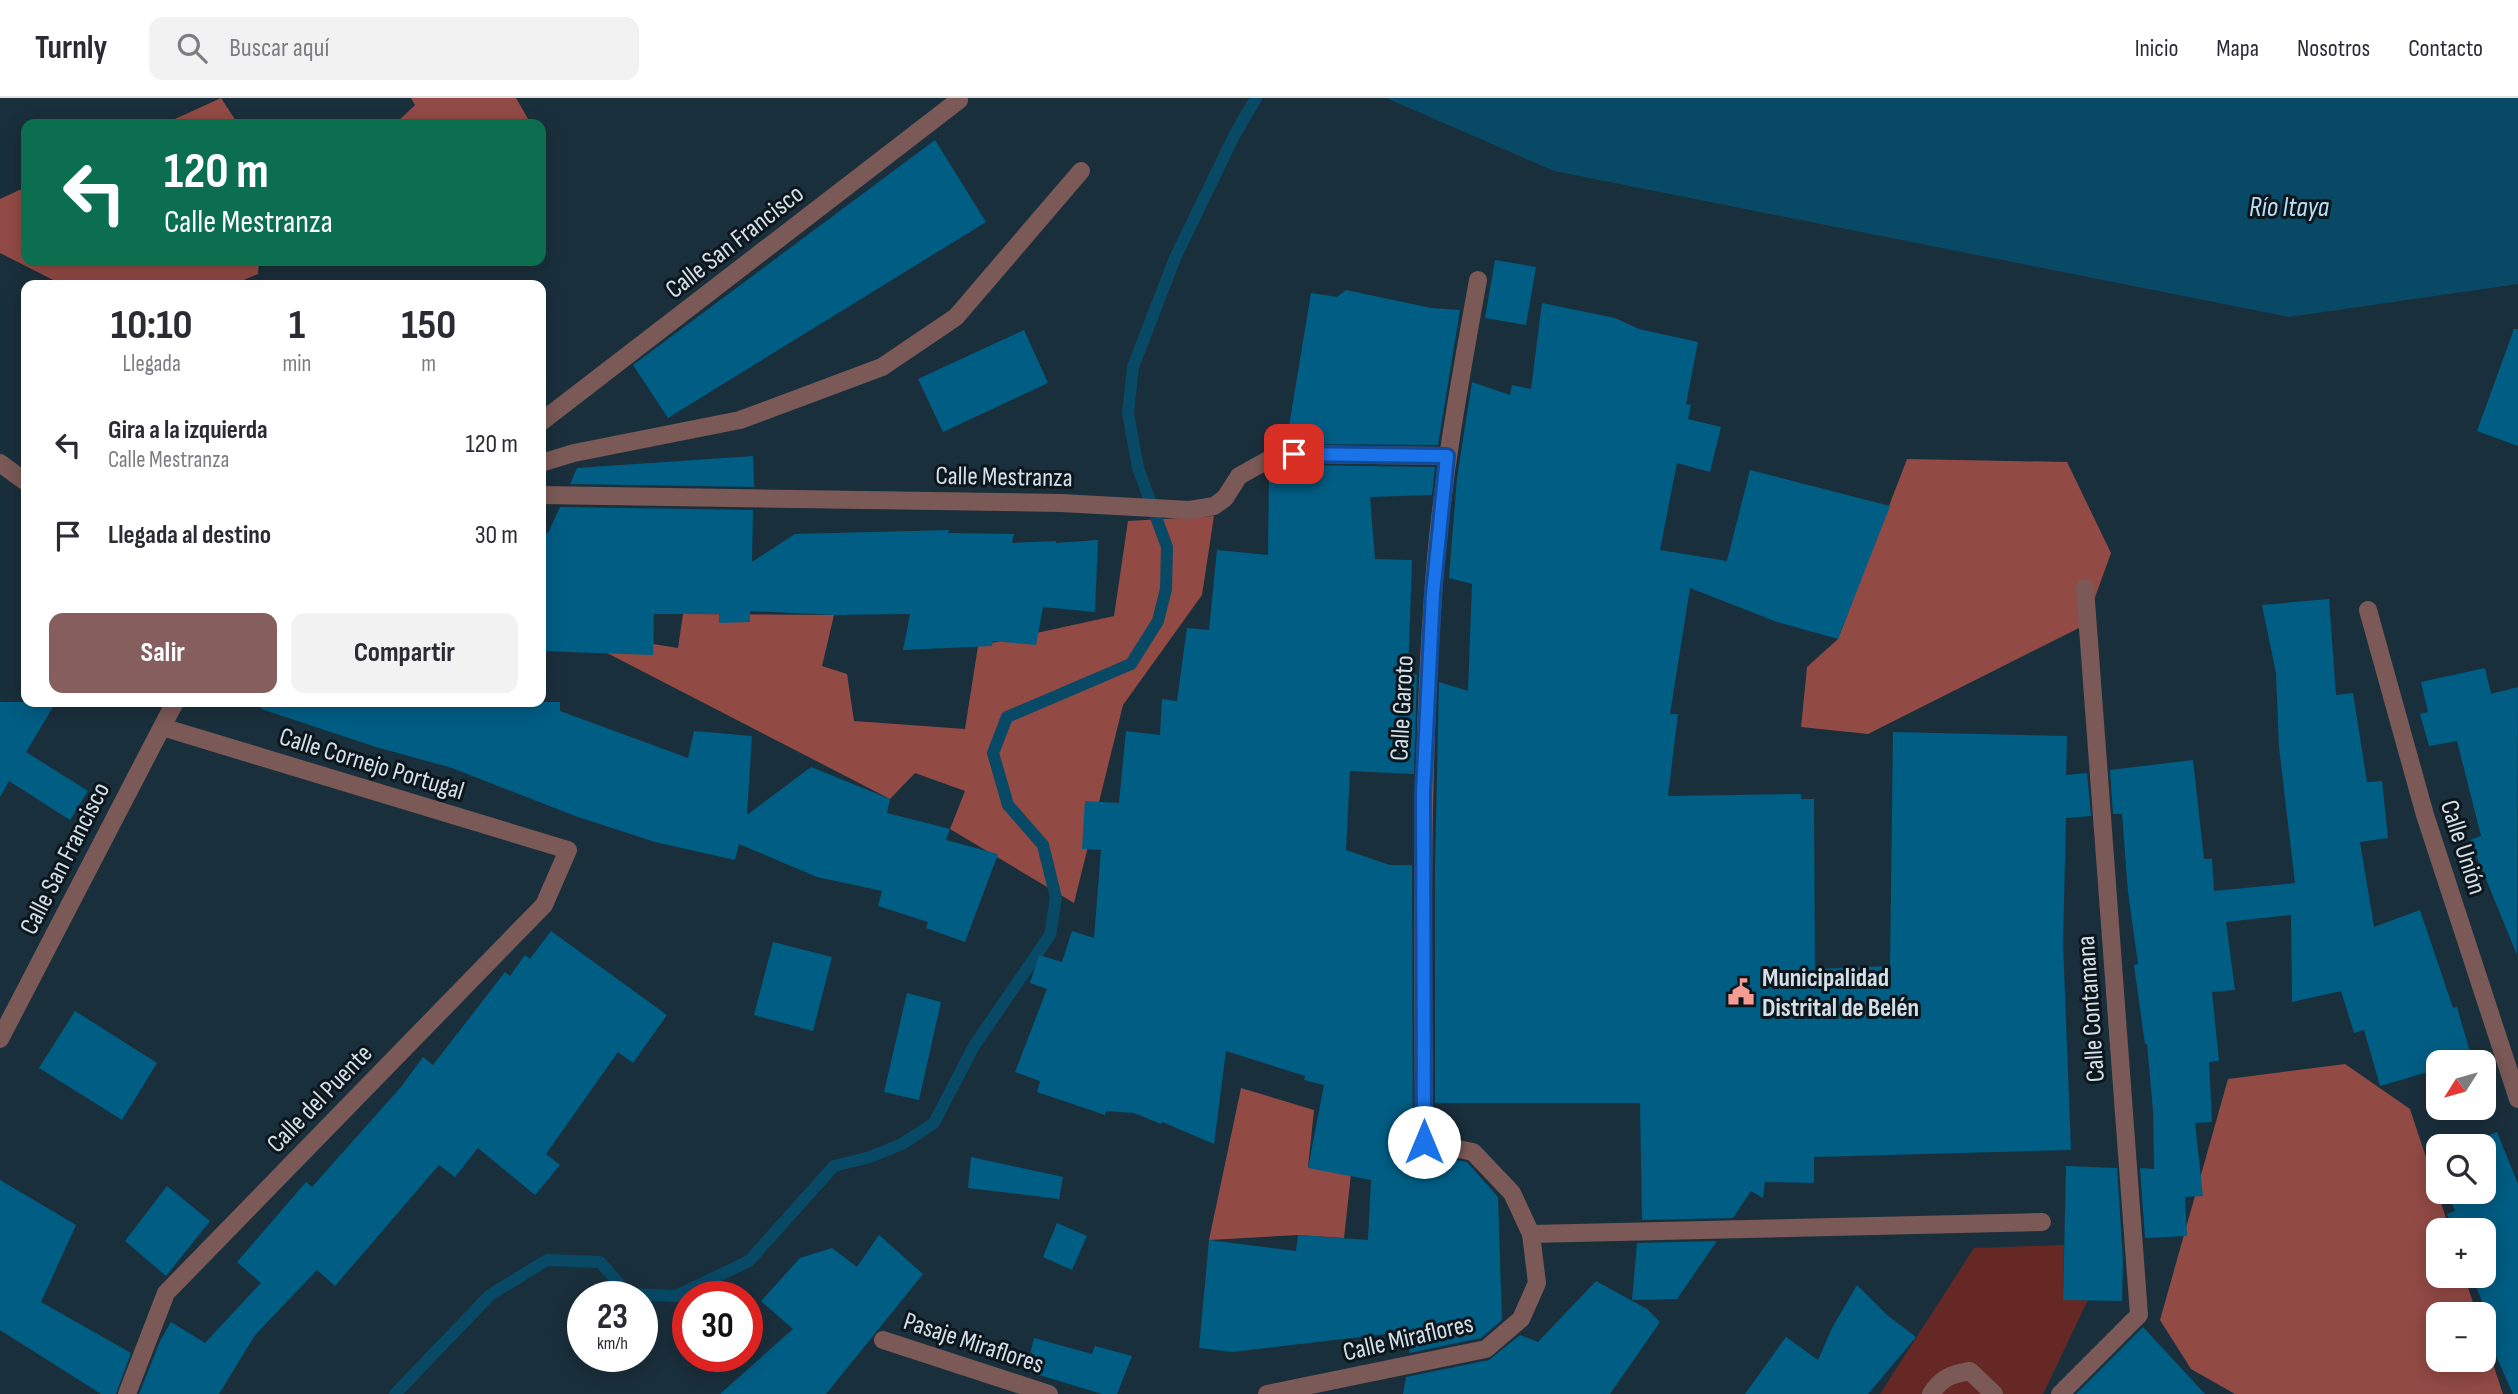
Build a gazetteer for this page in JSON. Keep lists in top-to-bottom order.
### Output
{
  "streets": {
    "street": [
      "Calle San Francisco",
      "Calle Mestranza",
      "Calle Garoto",
      "Calle Cornejo Portugal",
      "Calle Unión",
      "Calle Contamana",
      "Calle del Puente",
      "Calle Miraflores",
      "Pasaje Miraflores"
    ]
  },
  "crossings": [
    ["Calle San Francisco", "Calle Cornejo Portugal"],
    ["Calle Mestranza", "Calle Garoto"],
    ["Calle Garoto", "Calle Miraflores"],
    ["Calle Cornejo Portugal", "Calle del Puente"]
  ],
  "water": ["Río Itaya"],
  "places": {
    "public building": ["Municipalidad Distrital de Belén"]
  },
  "north": "bottom left",
  "page": {
    "header": "Turnly",
    "search": "Buscar aquí",
    "nav": [
      "Inicio",
      "Mapa",
      "Nosotros",
      "Contacto"
    ],
    "turn": ["120 m", "Calle Mestranza"],
    "eta": [
      "10:10",
      "Llegada",
      "1",
      "min",
      "150",
      "m"
    ],
    "list": [
      {
        "name": "Gira a la izquierda",
        "note": "Calle Mestranza",
        "value": "120 m"
      },
      {
        "name": "Llegada al destino",
        "value": "30 m"
      }
    ],
    "buttons": ["Salir", "Compartir"],
    "map_buttons": ["+", "−"],
    "speed": "23 km/h",
    "limit": "30"
  }
}
